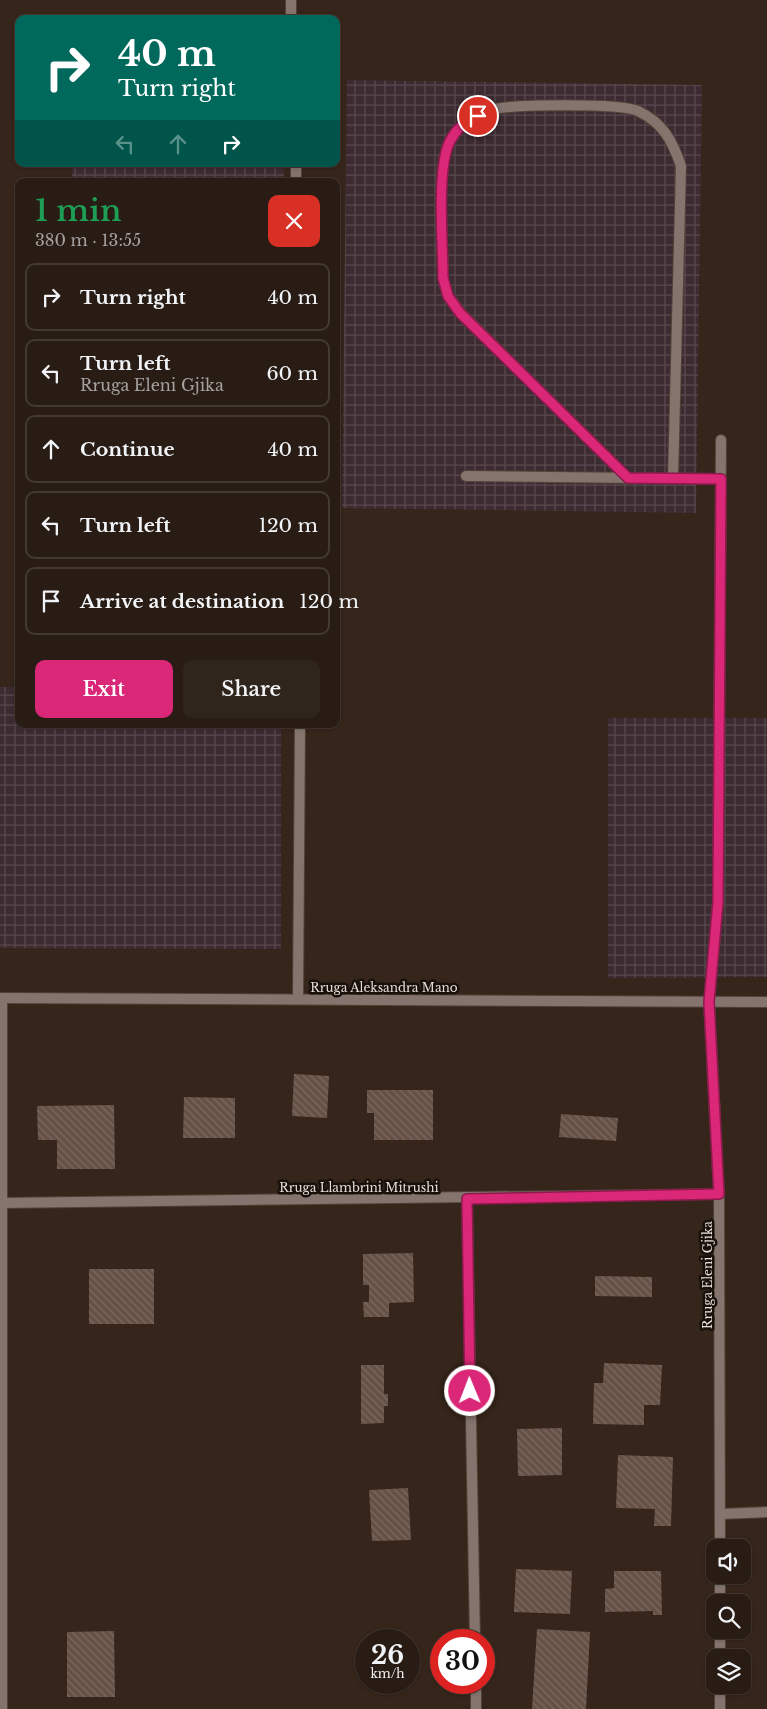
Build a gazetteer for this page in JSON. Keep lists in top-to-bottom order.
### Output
{
  "streets": {
    "street": ["Rruga Aleksandra Mano", "Rruga Llambrini Mitrushi", "Rruga Eleni Gjika"]
  },
  "crossings": [
    ["Rruga Aleksandra Mano", "Rruga Eleni Gjika"],
    ["Rruga Llambrini Mitrushi", "Rruga Eleni Gjika"]
  ],
  "page": {
    "turn": ["40 m", "Turn right"],
    "heading": ["1 min", "380 m · 13:55"],
    "list": [
      {
        "name": "Turn right",
        "value": "40 m"
      },
      {
        "name": "Turn left",
        "note": "Rruga Eleni Gjika",
        "value": "60 m"
      },
      {
        "name": "Continue",
        "value": "40 m"
      },
      {
        "name": "Turn left",
        "value": "120 m"
      },
      {
        "name": "Arrive at destination",
        "value": "120 m"
      }
    ],
    "buttons": ["Exit", "Share"],
    "speed": "26 km/h",
    "limit": "30"
  }
}
